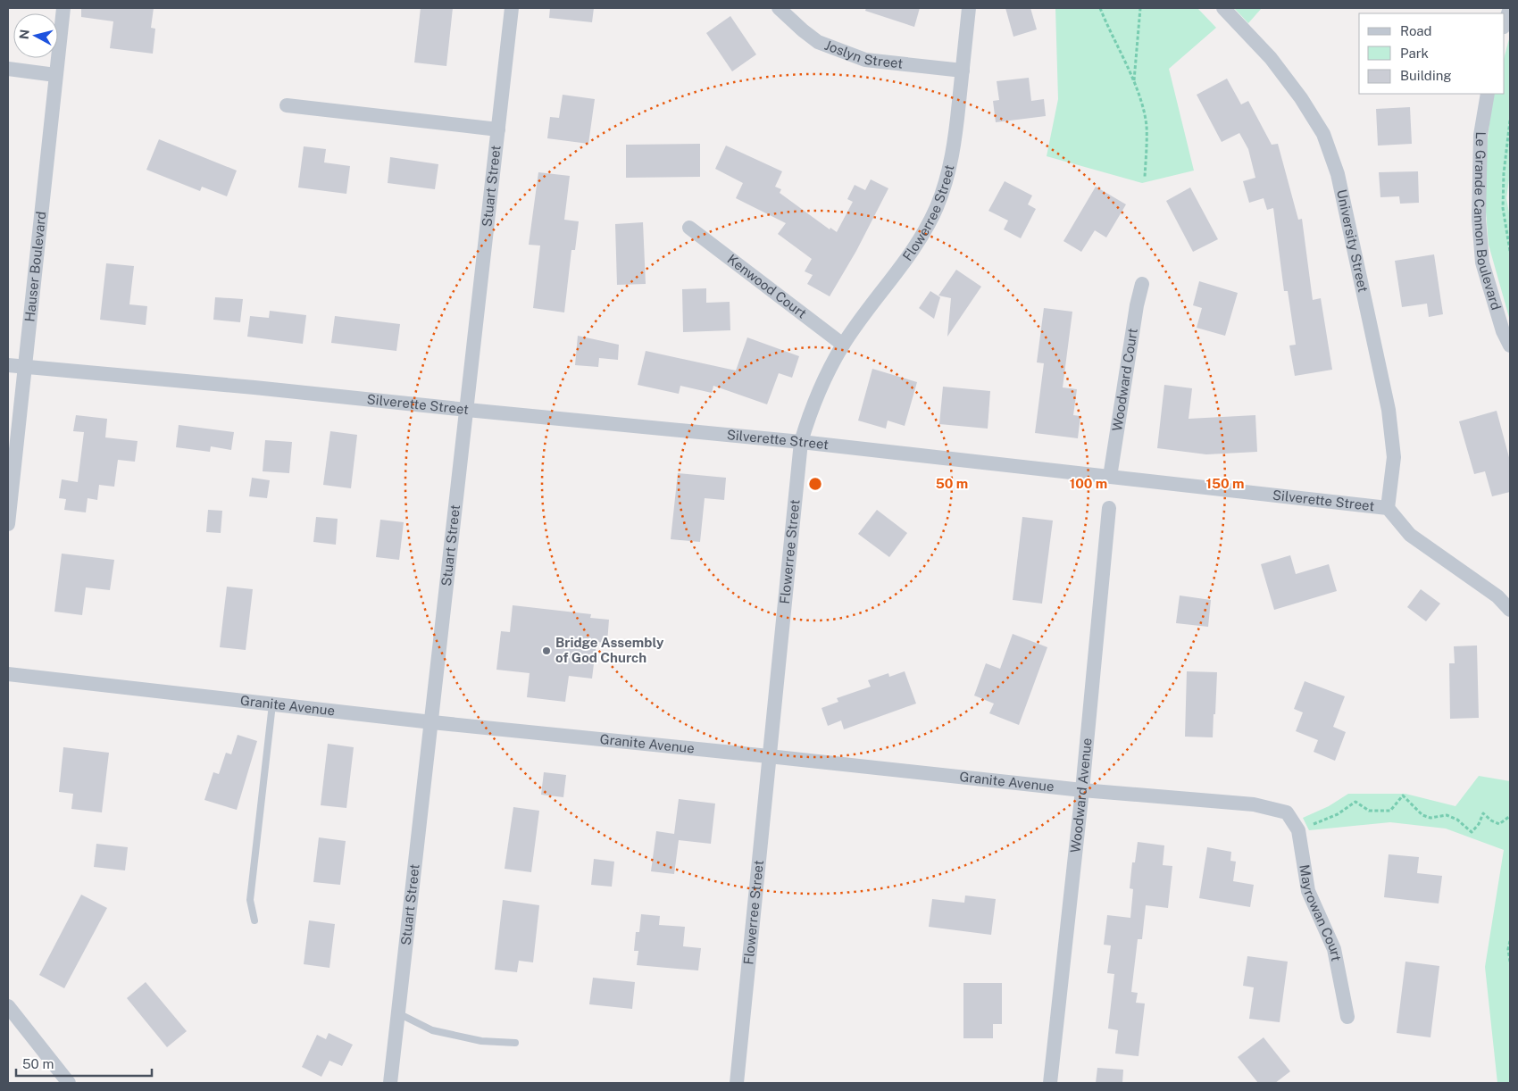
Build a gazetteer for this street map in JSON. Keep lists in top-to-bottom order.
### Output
{
  "streets": {
    "street": [
      "Joslyn Street",
      "Stuart Street",
      "Flowerree Street",
      "Le Grande Cannon Boulevard",
      "University Street",
      "Hauser Boulevard",
      "Kenwood Court",
      "Woodward Court",
      "Silverette Street",
      "Granite Avenue",
      "Woodward Avenue",
      "Mayrowan Court"
    ]
  },
  "crossings": [
    ["Joslyn Street", "Flowerree Street"],
    ["Stuart Street", "Silverette Street"],
    ["Stuart Street", "Granite Avenue"],
    ["Flowerree Street", "Kenwood Court"],
    ["Flowerree Street", "Silverette Street"],
    ["Flowerree Street", "Granite Avenue"],
    ["University Street", "Silverette Street"],
    ["Hauser Boulevard", "Silverette Street"],
    ["Woodward Court", "Silverette Street"],
    ["Granite Avenue", "Woodward Avenue"],
    ["Granite Avenue", "Mayrowan Court"]
  ],
  "places": ["Bridge Assembly of God Church"],
  "legend": ["Road", "Park", "Building"],
  "scale_bar": "50 m",
  "north": "left",
  "rings": ["50 m", "100 m", "150 m"]
}
